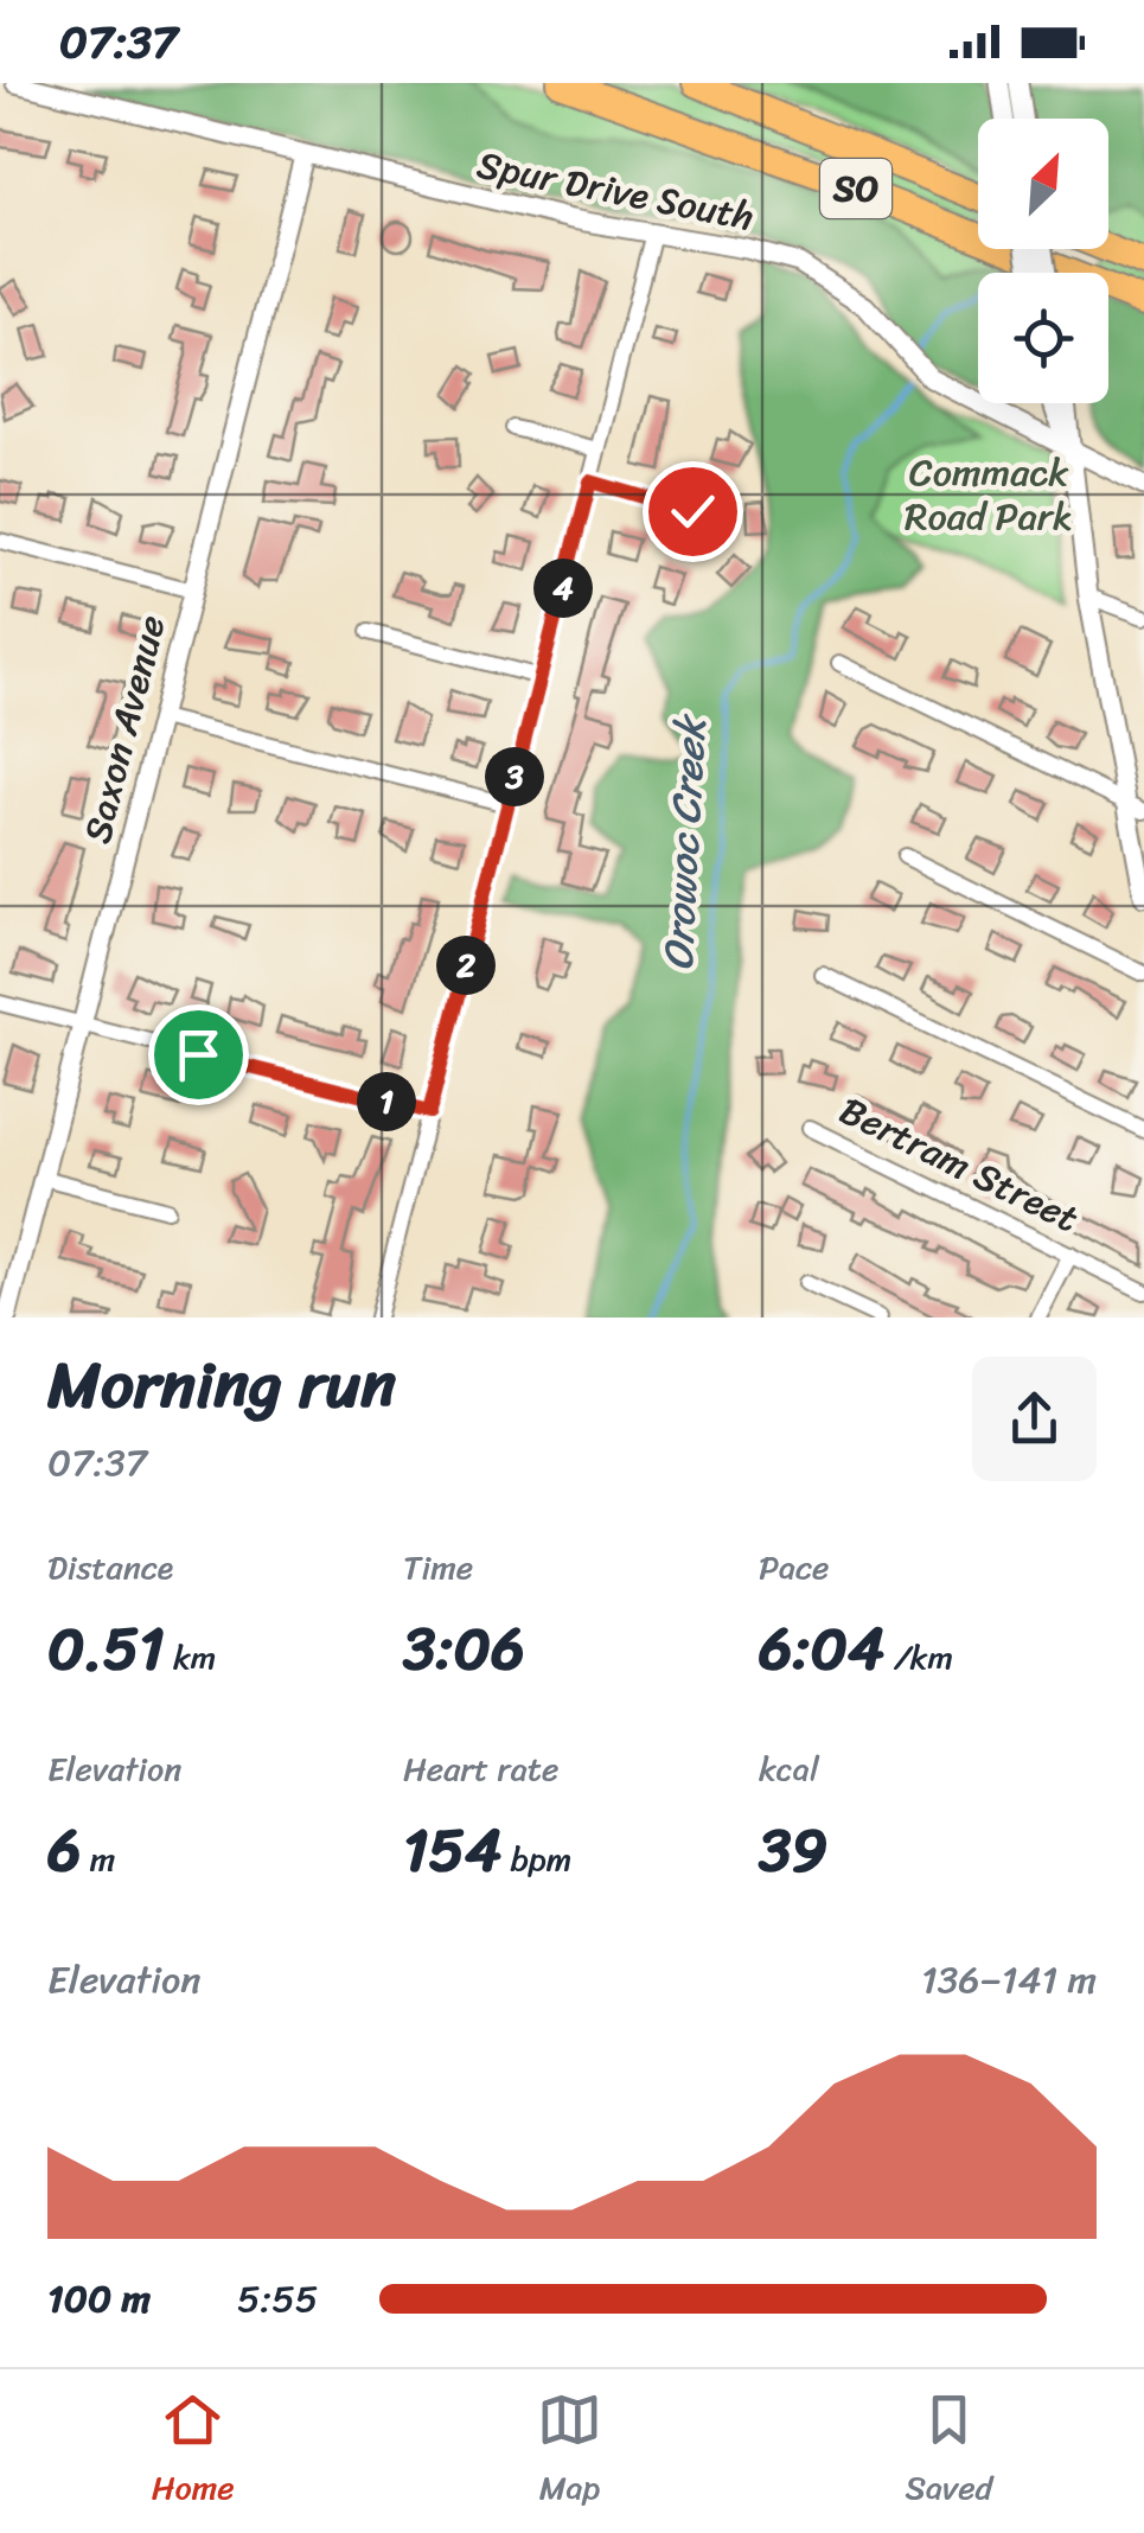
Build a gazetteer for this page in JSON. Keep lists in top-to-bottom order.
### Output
{
  "streets": {
    "highway": ["SO"],
    "street": ["Spur Drive South", "Saxon Avenue", "Bertram Street"]
  },
  "crossings": [
    ["Spur Drive South", "Saxon Avenue"]
  ],
  "water": ["Orowoc Creek"],
  "parks": ["Commack Road Park"],
  "north": "top right",
  "page": {
    "status": "07:37",
    "pins": [
      "4",
      "3",
      "2",
      "1"
    ],
    "heading": ["Morning run", "07:37"],
    "stats": [
      ["Distance", "0.51 km"],
      ["Time", "3:06"],
      ["Pace", "6:04 /km"],
      ["Elevation", "6 m"],
      ["Heart rate", "154 bpm"],
      ["kcal", "39"]
    ],
    "chart": ["Elevation", "136–141 m"],
    "list": [
      {
        "name": "100 m",
        "note": "5:55"
      }
    ],
    "tabs": ["Home", "Map", "Saved"]
  }
}
